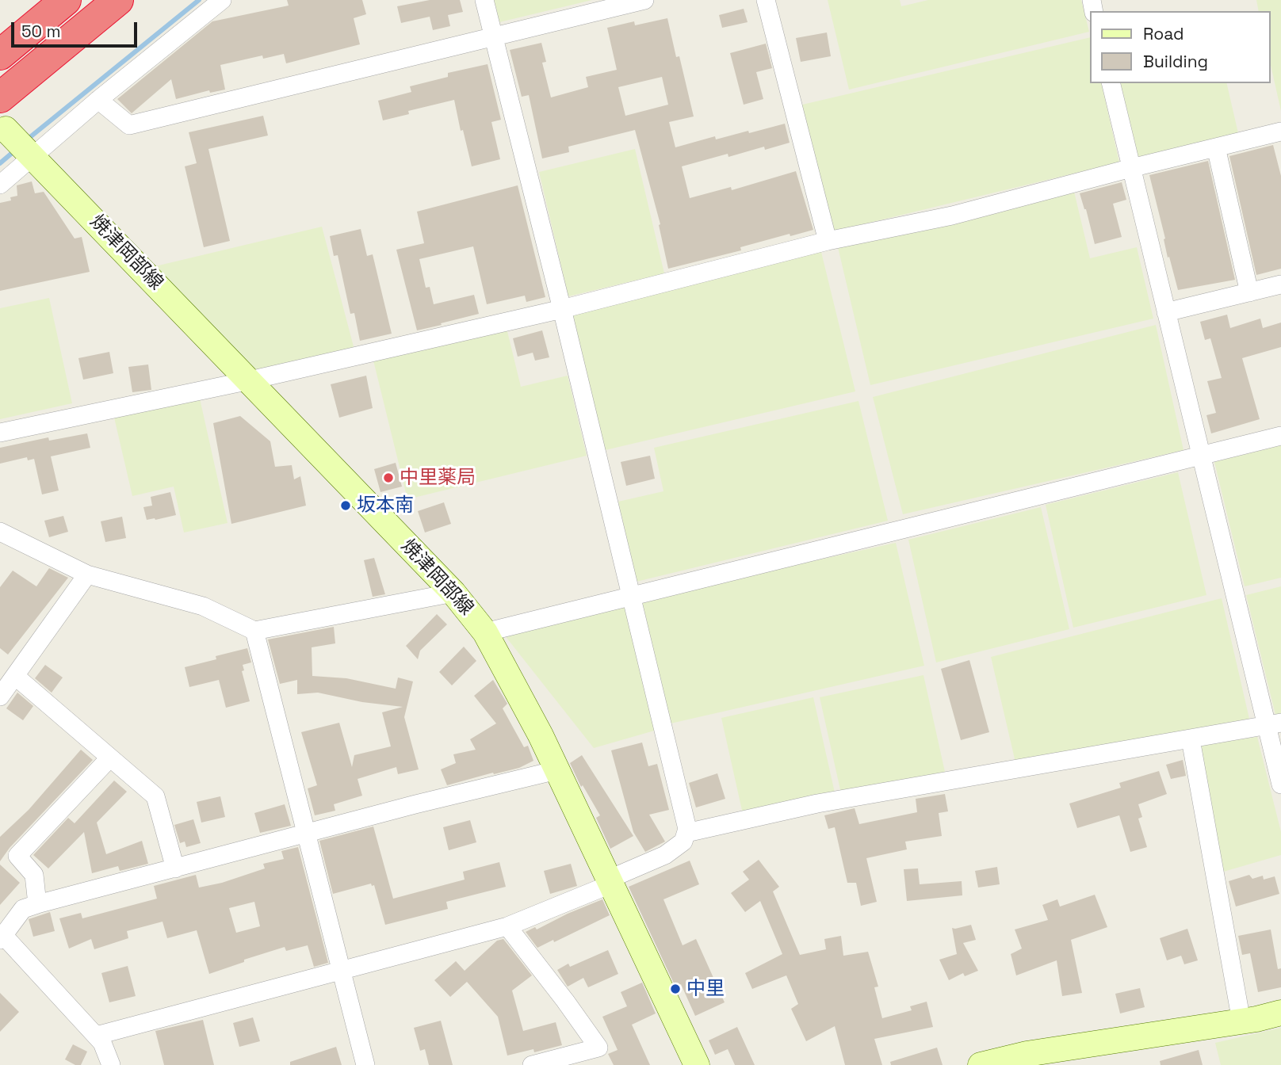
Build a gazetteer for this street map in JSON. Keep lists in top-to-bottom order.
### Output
{
  "streets": {
    "main road": ["焼津岡部線"]
  },
  "places": ["中里薬局", "坂本南", "中里"],
  "legend": ["Road", "Building"],
  "scale_bar": "50 m"
}
